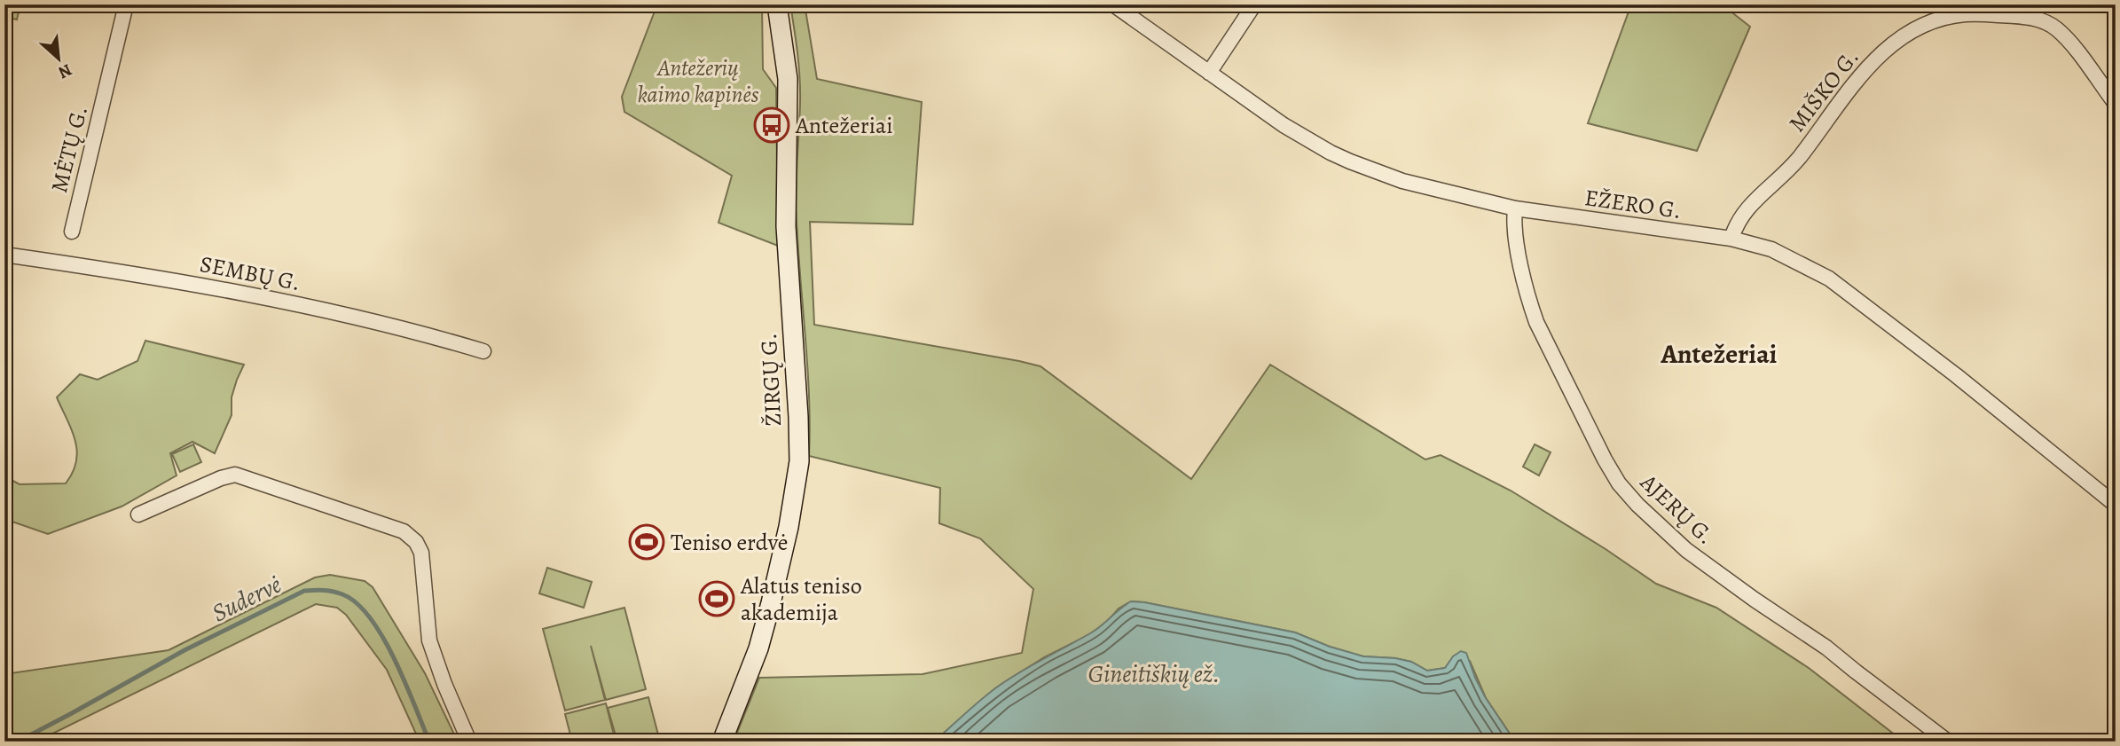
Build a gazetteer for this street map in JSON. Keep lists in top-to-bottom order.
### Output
{
  "streets": {
    "street": [
      "MIŠKO G.",
      "MĖTŲ G.",
      "EŽERO G.",
      "SEMBŲ G.",
      "ŽIRGŲ G.",
      "AJERŲ G."
    ]
  },
  "crossings": [
    ["MIŠKO G.", "EŽERO G."],
    ["EŽERO G.", "AJERŲ G."]
  ],
  "districts": ["Antežeriai"],
  "water": ["Sudervė", "Gineitiškių ež."],
  "parks": ["Antežerių kaimo kapinės"],
  "places": {
    "bus stop": ["Antežeriai"],
    "sports": ["Teniso erdvė", "Alatus teniso akademija"]
  },
  "north": "bottom right"
}
